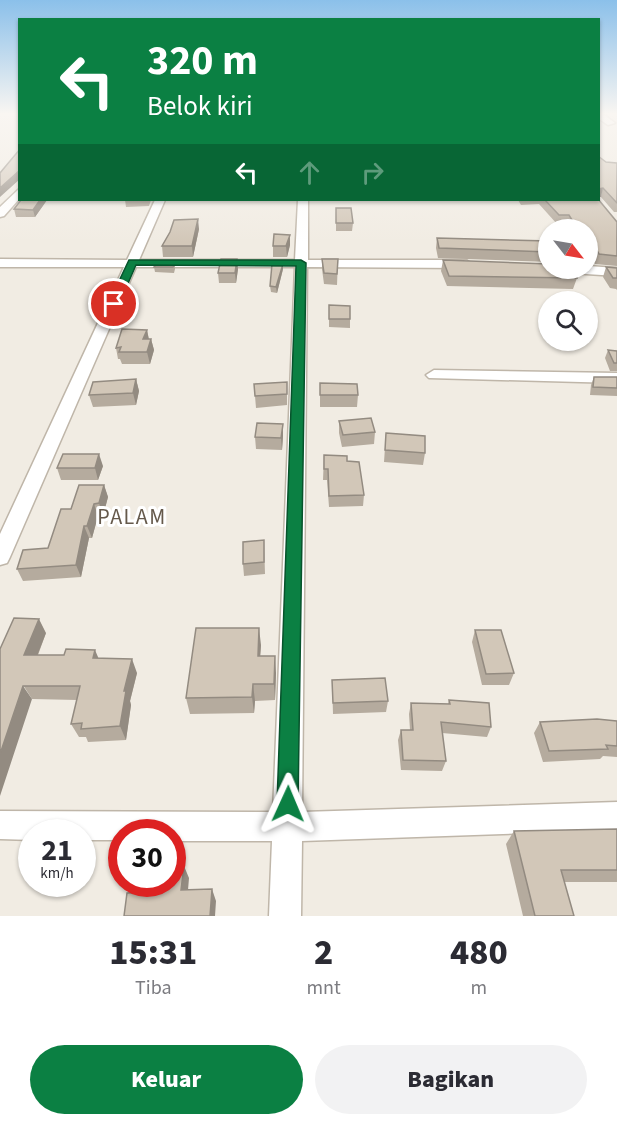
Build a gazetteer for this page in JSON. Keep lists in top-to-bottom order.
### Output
{
  "districts": ["PALAM"],
  "north": "bottom right",
  "page": {
    "turn": ["320 m", "Belok kiri"],
    "speed": "21 km/h",
    "limit": "30",
    "eta": [
      "15:31",
      "Tiba",
      "2",
      "mnt",
      "480",
      "m"
    ],
    "buttons": ["Keluar", "Bagikan"]
  }
}
